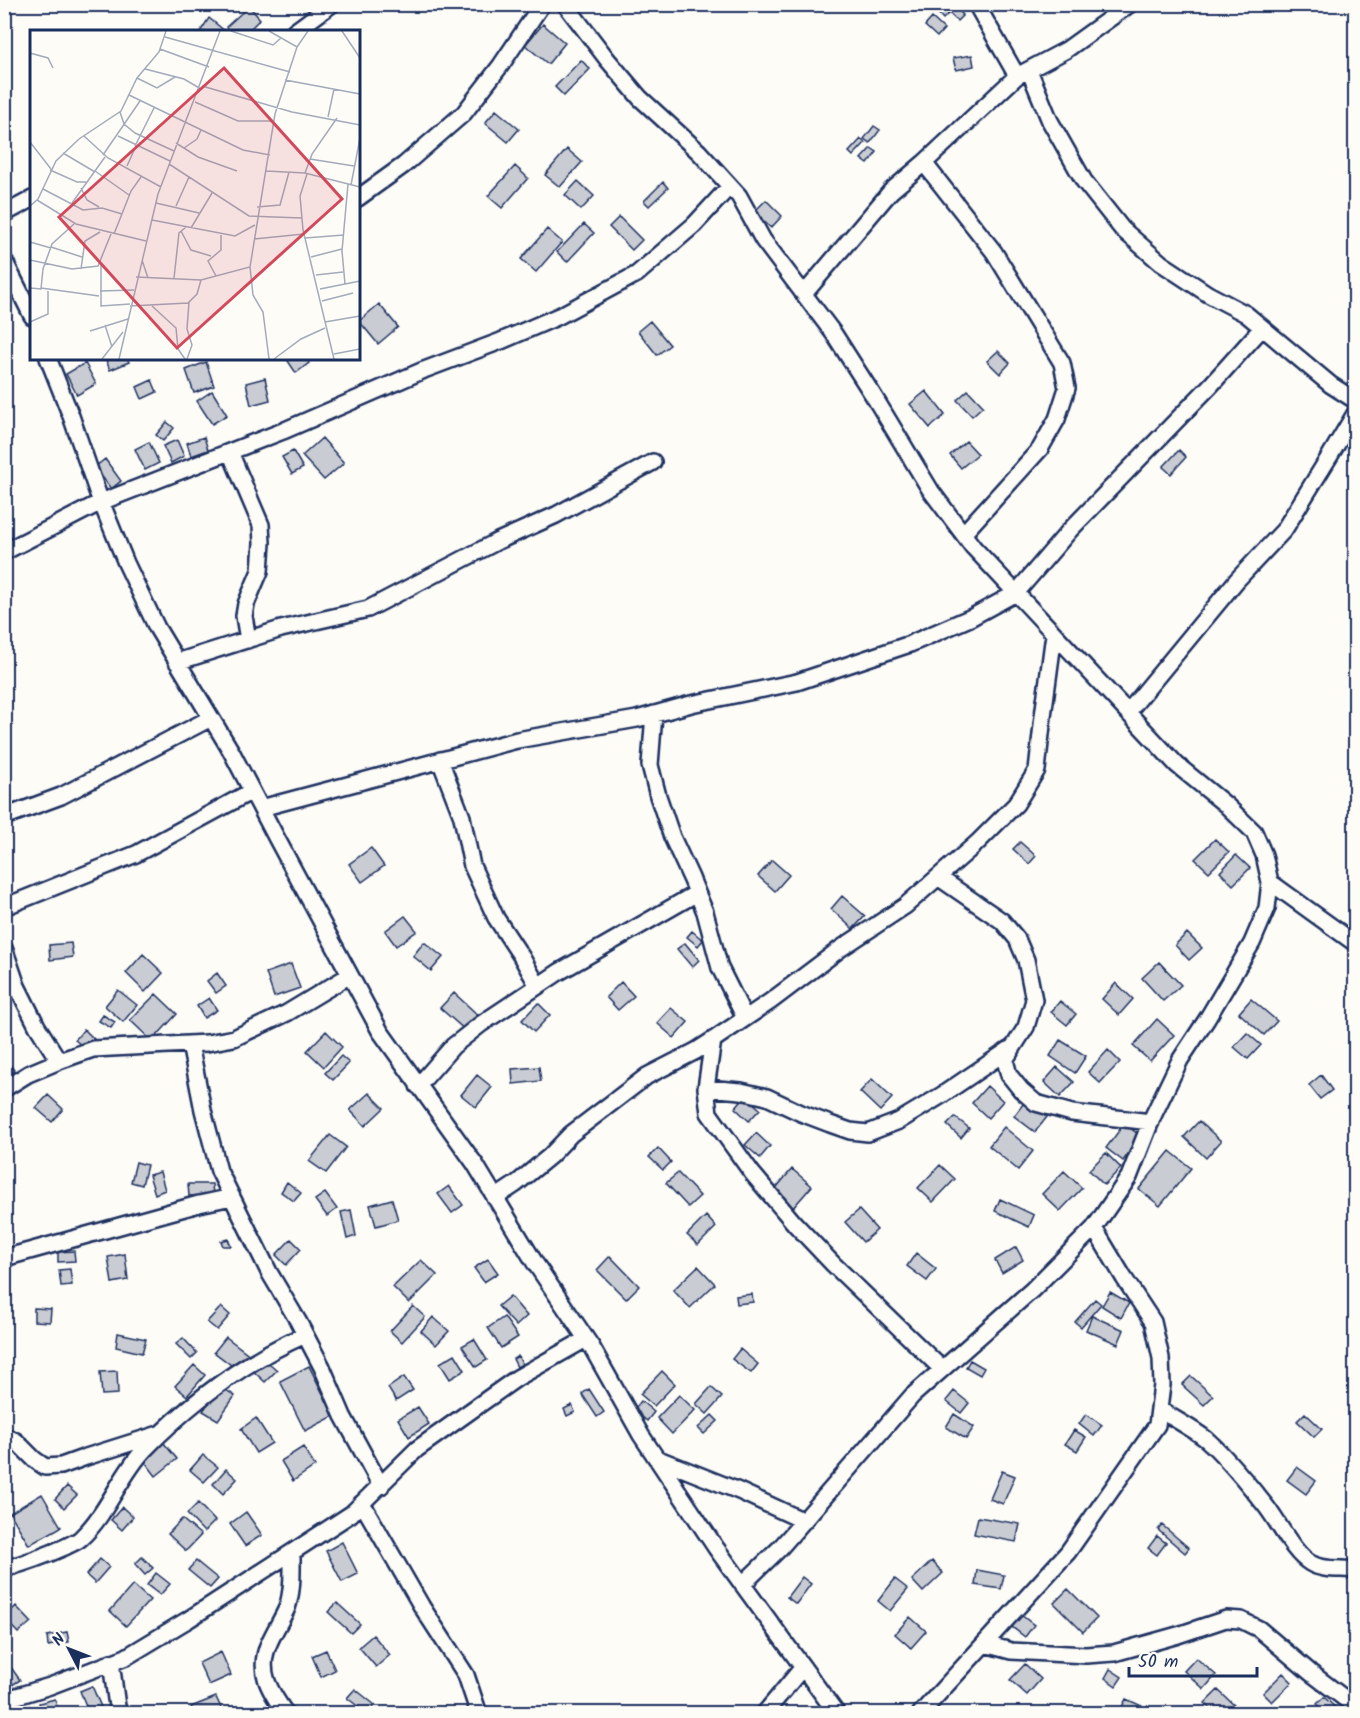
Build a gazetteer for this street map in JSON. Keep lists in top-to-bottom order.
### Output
{
  "scale_bar": "50 m",
  "north": "top left"
}
